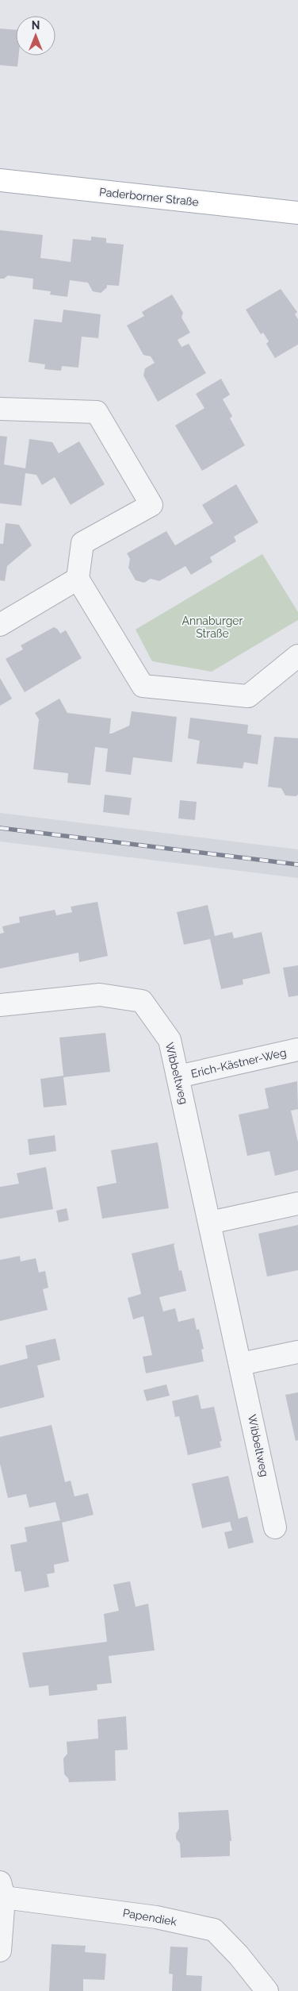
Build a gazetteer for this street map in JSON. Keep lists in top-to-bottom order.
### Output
{
  "streets": {
    "main road": ["Paderborner Straße"],
    "street": ["Erich-Kästner-Weg", "Wibbeltweg", "Papendiek"]
  },
  "crossings": [
    ["Erich-Kästner-Weg", "Wibbeltweg"]
  ],
  "parks": ["Annaburger Straße"],
  "north": "top"
}
